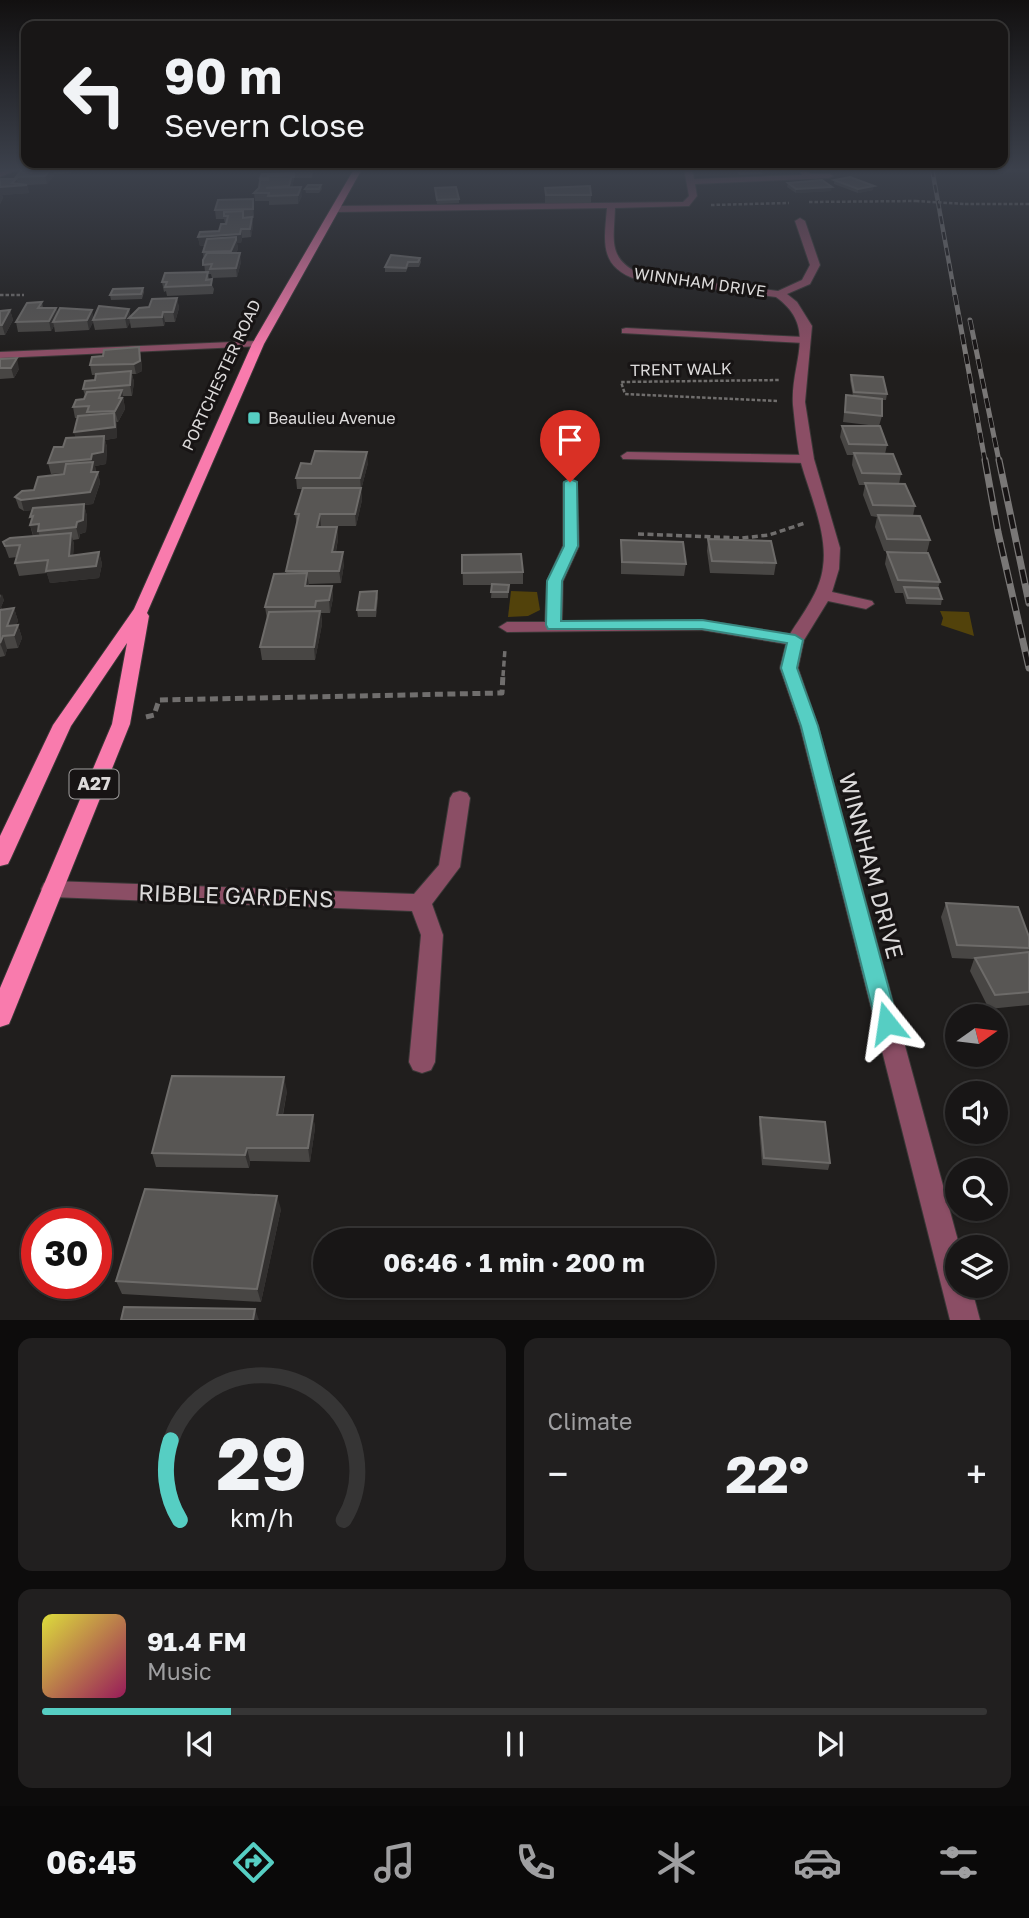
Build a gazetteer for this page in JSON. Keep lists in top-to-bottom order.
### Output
{
  "streets": {
    "main road": ["PORTCHESTER ROAD", "A27"],
    "street": ["WINNHAM DRIVE", "RIBBLE GARDENS"],
    "path": ["TRENT WALK"]
  },
  "crossings": [
    ["WINNHAM DRIVE", "TRENT WALK"],
    ["PORTCHESTER ROAD", "RIBBLE GARDENS"]
  ],
  "places": {
    "transit": ["Beaulieu Avenue"]
  },
  "north": "right",
  "page": {
    "turn": ["90 m", "Severn Close"],
    "limit": "30",
    "trip": "06:46 · 1 min · 200 m",
    "tile": "Climate",
    "heat": ["−", "22°", "+"],
    "song": ["91.4 FM", "Music"],
    "tabs": "06:45",
    "gauge": ["29", "km/h"]
  }
}
